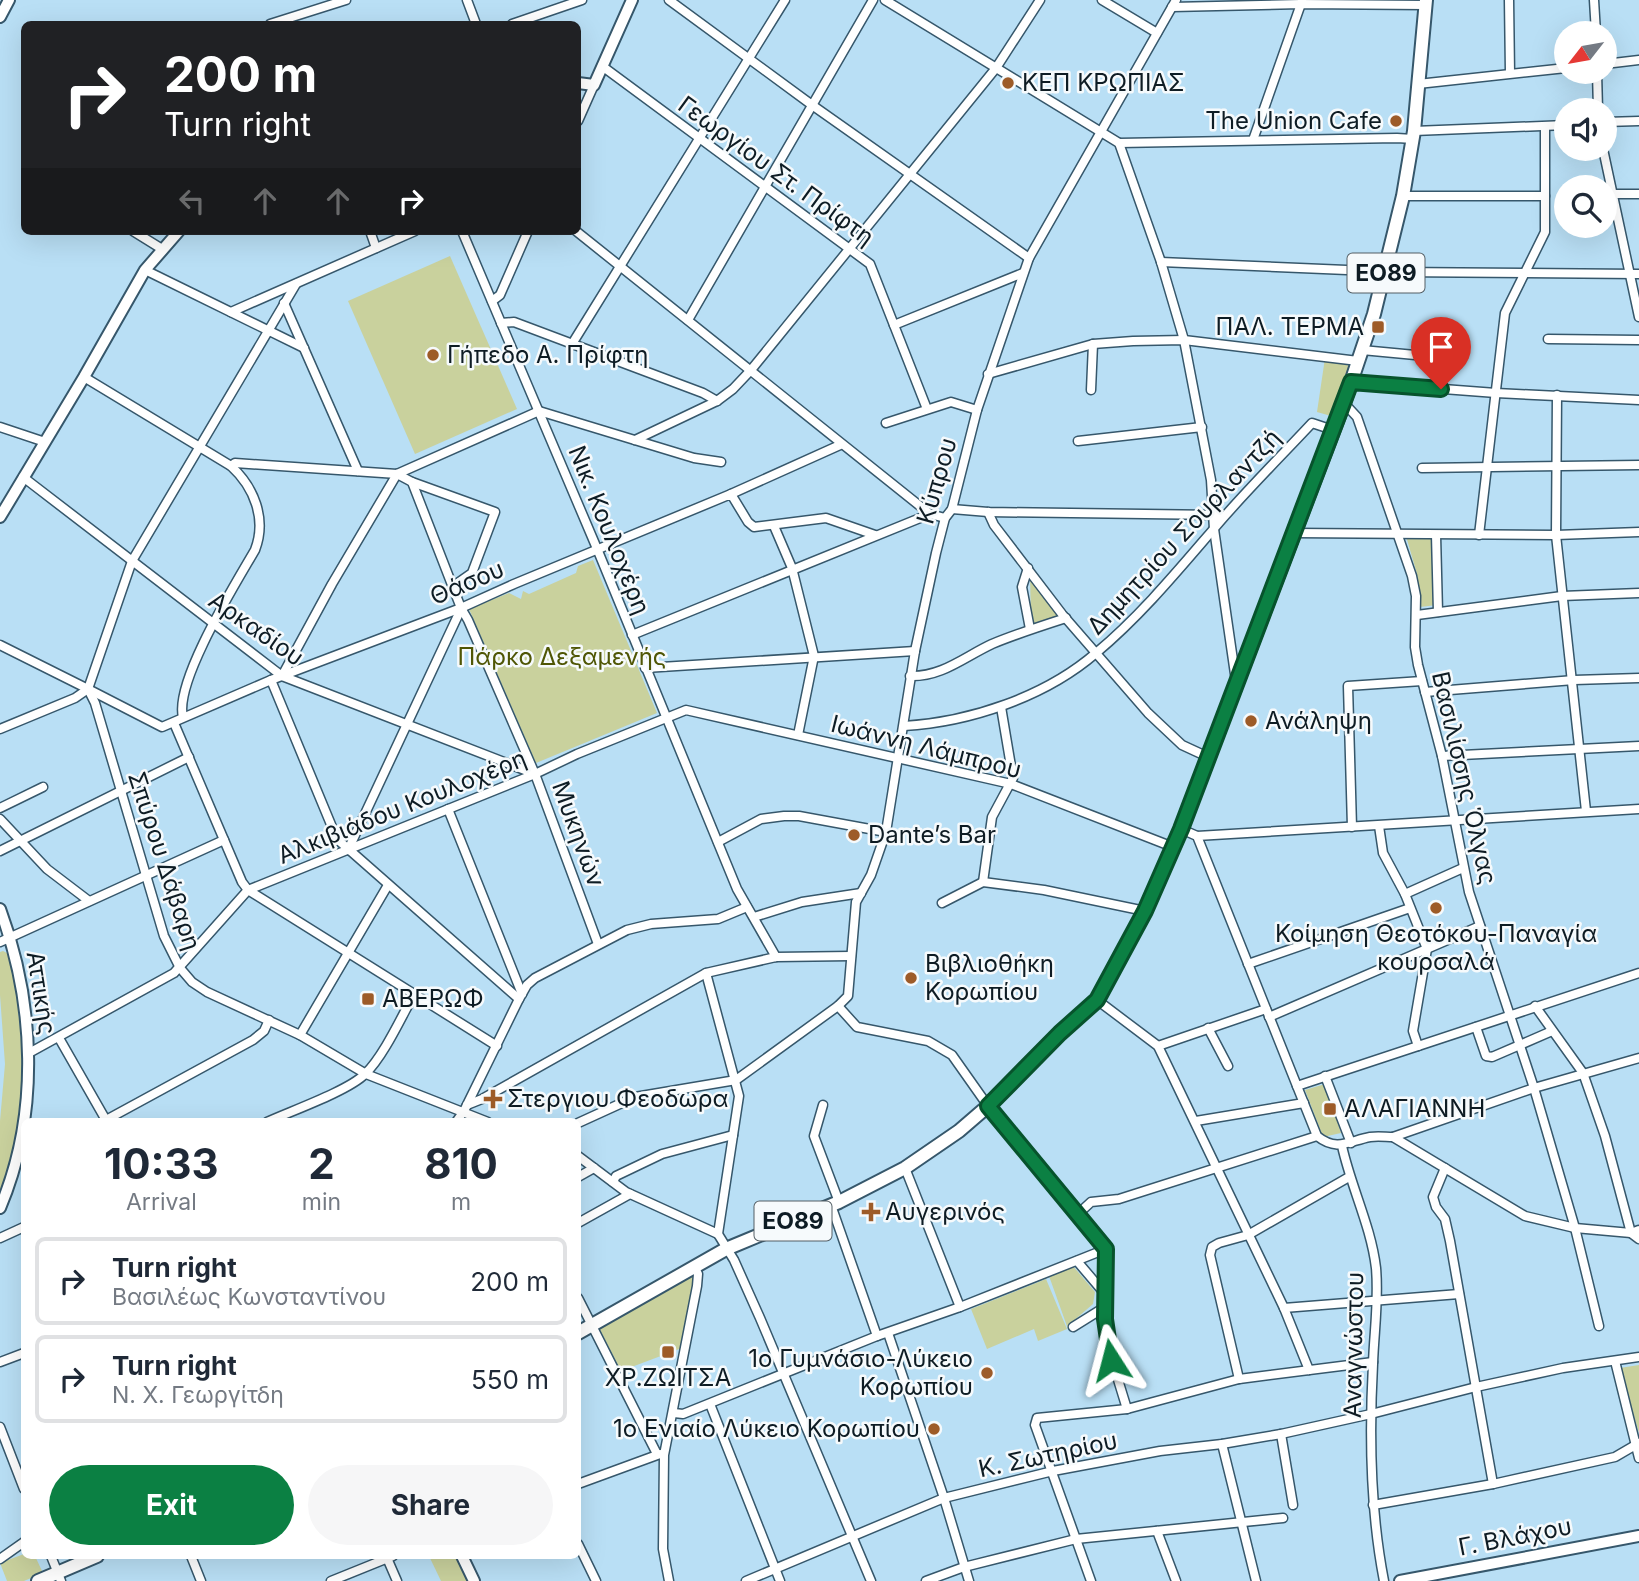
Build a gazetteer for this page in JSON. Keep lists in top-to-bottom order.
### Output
{
  "streets": {
    "main road": ["ΕΟ89"],
    "street": [
      "Γεωργίου Στ. Πρίφτη",
      "Κύπρου",
      "Νικ. Κουλοχέρη",
      "Δημητρίου Σουρλαντζή",
      "Θάσου",
      "Αρκαδίου",
      "Ιωάννη Λάμπρου",
      "Βασιλίσσης Όλγας",
      "Αλκιβιάδου Κουλοχέρη",
      "Μυκηνών",
      "Σπύρου Δάβαρη",
      "Αττικής",
      "Αναγνώστου",
      "Κ. Σωτηρίου",
      "Γ. Βλάχου"
    ]
  },
  "crossings": [
    ["ΕΟ89", "Δημητρίου Σουρλαντζή"],
    ["ΕΟ89", "Ιωάννη Λάμπρου"],
    ["ΕΟ89", "Βασιλίσσης Όλγας"],
    ["Κύπρου", "Δημητρίου Σουρλαντζή"],
    ["Κύπρου", "Ιωάννη Λάμπρου"],
    ["Νικ. Κουλοχέρη", "Θάσου"],
    ["Νικ. Κουλοχέρη", "Ιωάννη Λάμπρου"],
    ["Νικ. Κουλοχέρη", "Αλκιβιάδου Κουλοχέρη"],
    ["Θάσου", "Αρκαδίου"],
    ["Θάσου", "Μυκηνών"],
    ["Αρκαδίου", "Αλκιβιάδου Κουλοχέρη"],
    ["Αρκαδίου", "Μυκηνών"],
    ["Ιωάννη Λάμπρου", "Αλκιβιάδου Κουλοχέρη"],
    ["Αλκιβιάδου Κουλοχέρη", "Μυκηνών"],
    ["Αλκιβιάδου Κουλοχέρη", "Σπύρου Δάβαρη"],
    ["Αλκιβιάδου Κουλοχέρη", "Αττικής"],
    ["Αναγνώστου", "Κ. Σωτηρίου"]
  ],
  "parks": ["Πάρκο Δεξαμενής"],
  "places": {
    "other": [
      "ΚΕΠ ΚΡΩΠΙΑΣ",
      "The Union Cafe",
      "Γήπεδο Α. Πρίφτη",
      "Ανάληψη",
      "Dante’s Bar",
      "Κοίμηση Θεοτόκου-Παναγία κουρσαλά",
      "Βιβλιοθήκη Κορωπίου",
      "1ο Γυμνάσιο-Λύκειο Κορωπίου",
      "1ο Ενιαίο Λύκειο Κορωπίου"
    ],
    "transit": [
      "ΠΑΛ. ΤΕΡΜΑ",
      "ΑΒΕΡΩΦ",
      "ΑΛΑΓΙΑΝΝΗ",
      "ΧΡ.ΖΩΙΤΣΑ"
    ],
    "health": ["Στεργιου Φεοδωρα", "Αυγερινός"]
  },
  "north": "bottom left",
  "page": {
    "turn": ["200 m", "Turn right"],
    "eta": [
      "10:33",
      "Arrival",
      "2",
      "min",
      "810",
      "m"
    ],
    "list": [
      {
        "name": "Turn right",
        "note": "Βασιλέως Κωνσταντίνου",
        "value": "200 m"
      },
      {
        "name": "Turn right",
        "note": "Ν. Χ. Γεωργίτδη",
        "value": "550 m"
      }
    ],
    "buttons": ["Exit", "Share"]
  }
}
